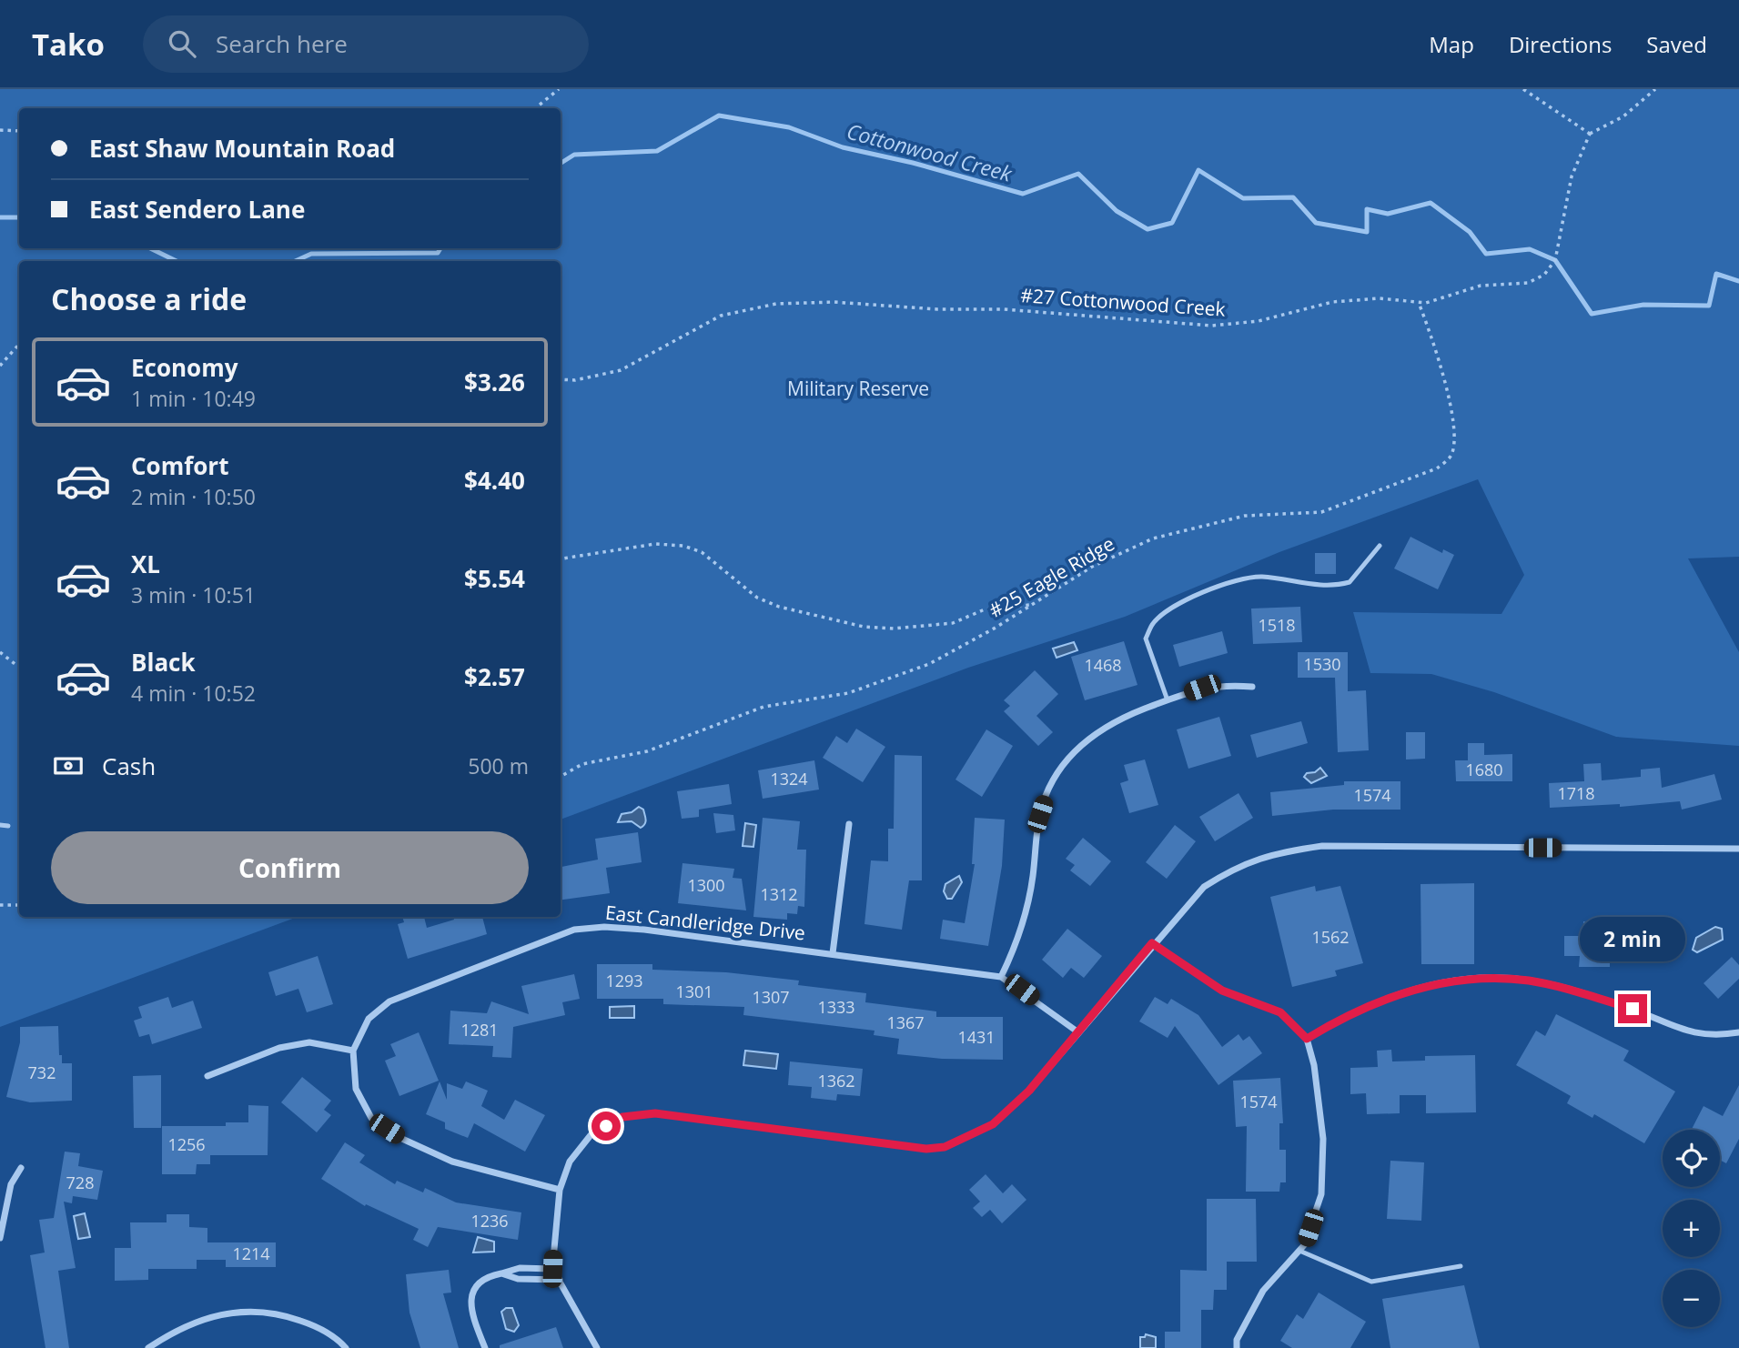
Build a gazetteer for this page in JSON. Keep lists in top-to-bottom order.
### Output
{
  "streets": {
    "street": ["East Candleridge Drive"],
    "path": ["#27 Cottonwood Creek", "#25 Eagle Ridge"]
  },
  "crossings": [
    ["#27 Cottonwood Creek", "#25 Eagle Ridge"]
  ],
  "water": ["Cottonwood Creek"],
  "parks": ["Military Reserve"],
  "house_numbers": [
    "1518",
    "1530",
    "1468",
    "1680",
    "1324",
    "1718",
    "1574",
    "1300",
    "1312",
    "1562",
    "1293",
    "1301",
    "1307",
    "1333",
    "1367",
    "1281",
    "1431",
    "732",
    "1362",
    "1574",
    "1256",
    "728",
    "1236",
    "1214"
  ],
  "page": {
    "header": "Tako",
    "search": "Search here",
    "nav": ["Map", "Directions", "Saved"],
    "banner": ["East Shaw Mountain Road", "East Sendero Lane"],
    "heading": "Choose a ride",
    "list": [
      {
        "name": "Economy",
        "note": "1 min · 10:49",
        "value": "$3.26"
      },
      {
        "name": "Comfort",
        "note": "2 min · 10:50",
        "value": "$4.40"
      },
      {
        "name": "XL",
        "note": "3 min · 10:51",
        "value": "$5.54"
      },
      {
        "name": "Black",
        "note": "4 min · 10:52",
        "value": "$2.57"
      }
    ],
    "pay": ["Cash", "500 m"],
    "buttons": "Confirm",
    "bubble": "2 min",
    "map_buttons": ["+", "−"]
  }
}
